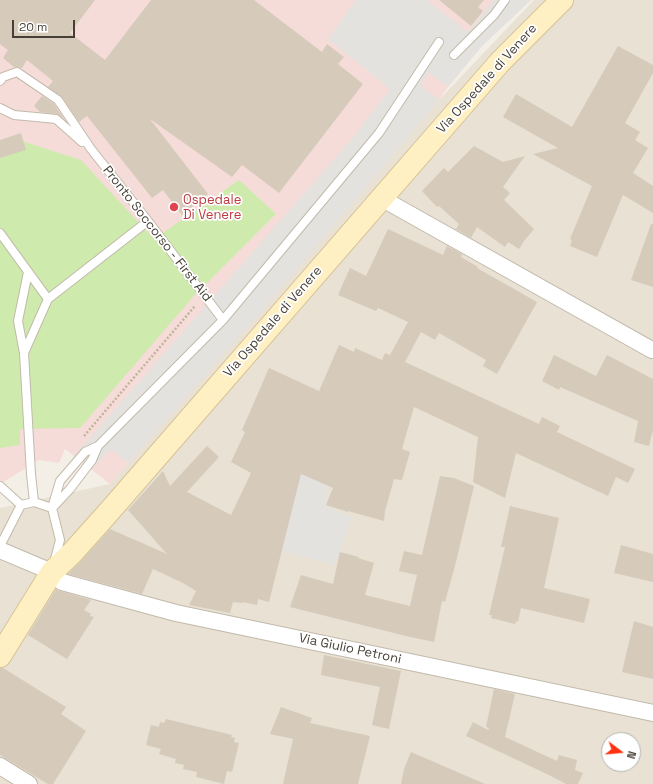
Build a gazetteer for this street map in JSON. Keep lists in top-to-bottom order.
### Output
{
  "streets": {
    "street": ["Via Ospedale di Venere", "Via Giulio Petroni"],
    "lane": ["Pronto Soccorso - First Aid"]
  },
  "crossings": [
    ["Via Ospedale di Venere", "Via Giulio Petroni"]
  ],
  "places": ["Ospedale Di Venere"],
  "scale_bar": "20 m",
  "north": "right"
}
